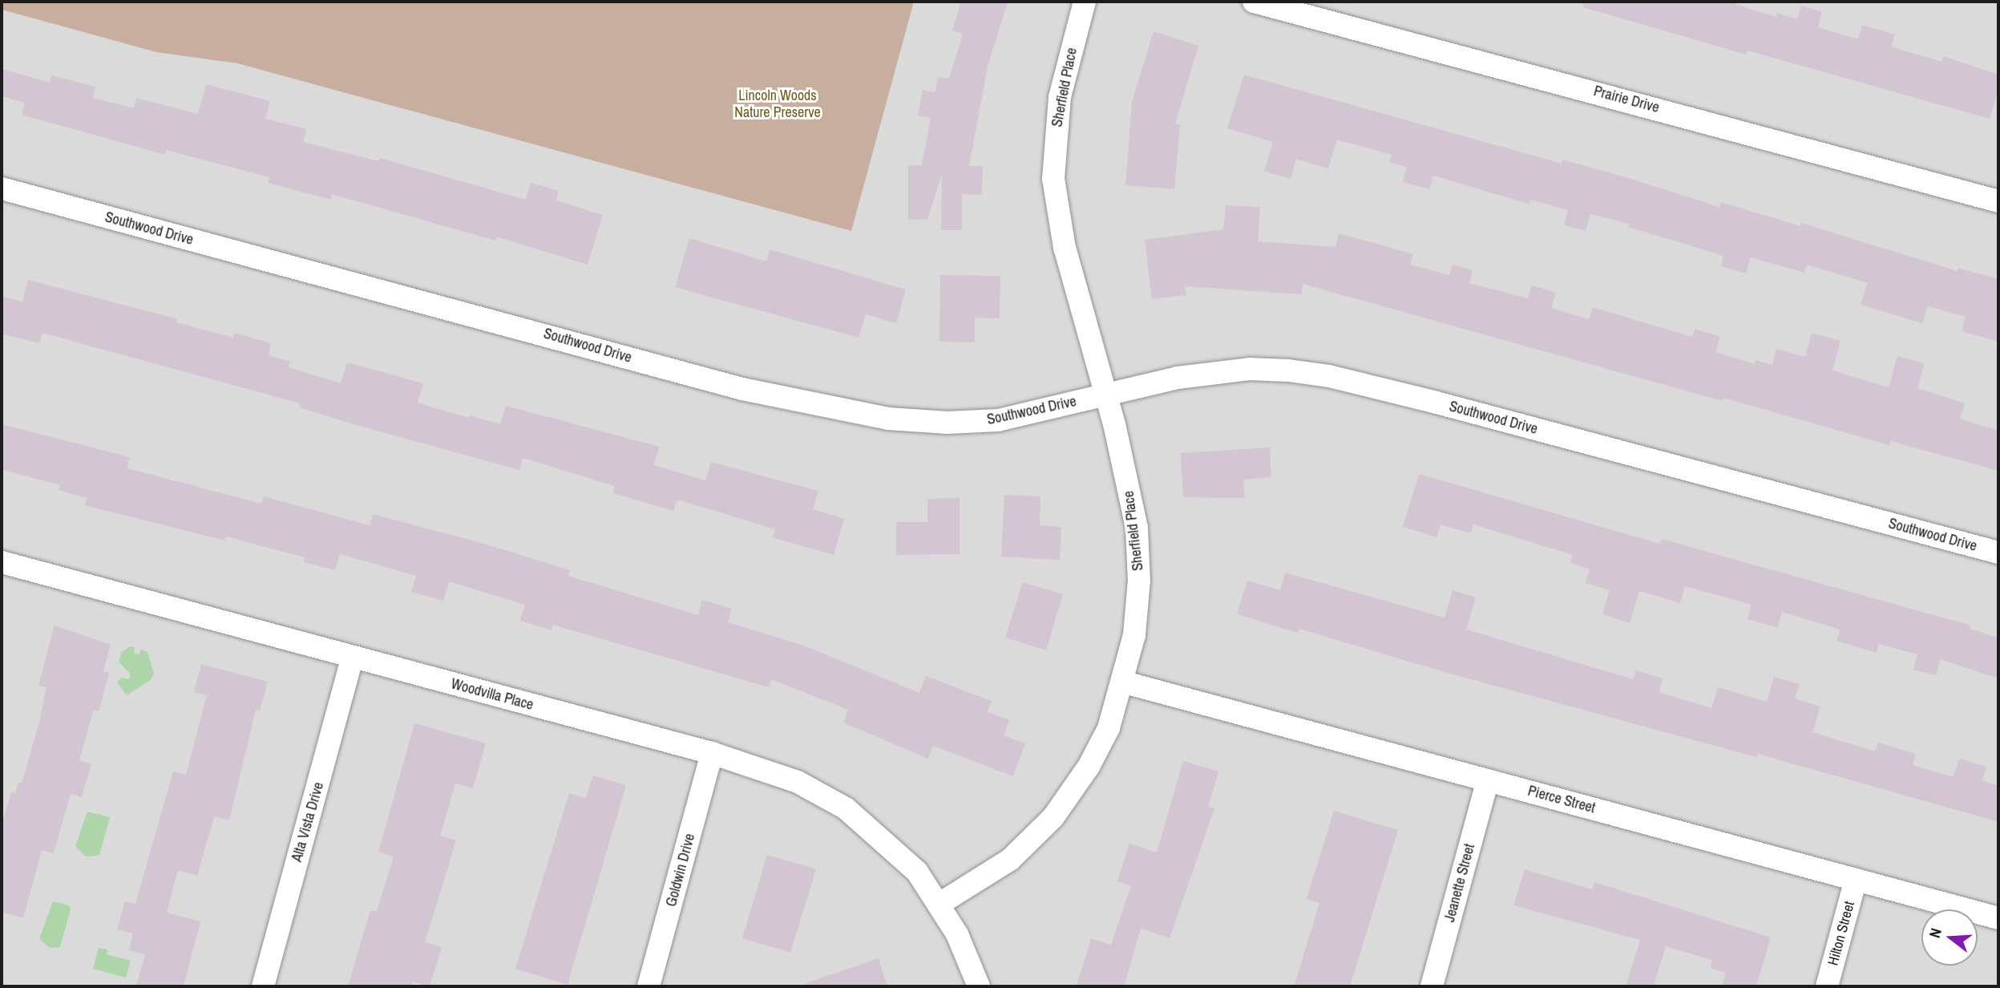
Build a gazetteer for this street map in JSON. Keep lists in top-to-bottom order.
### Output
{
  "streets": {
    "street": [
      "Sherfield Place",
      "Prairie Drive",
      "Southwood Drive",
      "Woodvilla Place",
      "Pierce Street",
      "Alta Vista Drive",
      "Goldwin Drive",
      "Jeanette Street",
      "Hilton Street"
    ]
  },
  "crossings": [
    ["Sherfield Place", "Southwood Drive"],
    ["Sherfield Place", "Woodvilla Place"],
    ["Sherfield Place", "Pierce Street"],
    ["Woodvilla Place", "Alta Vista Drive"],
    ["Woodvilla Place", "Goldwin Drive"],
    ["Pierce Street", "Jeanette Street"],
    ["Pierce Street", "Hilton Street"]
  ],
  "parks": ["Lincoln Woods Nature Preserve"],
  "north": "left"
}
